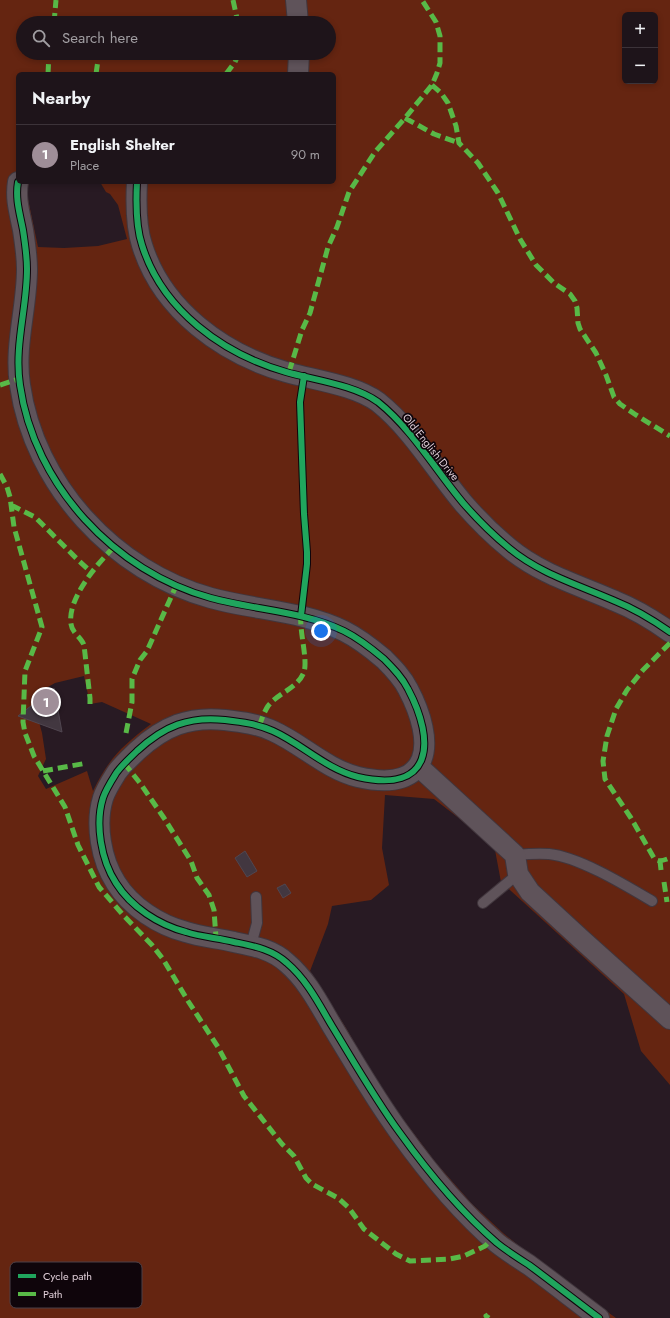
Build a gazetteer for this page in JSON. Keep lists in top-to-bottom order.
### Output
{
  "streets": {
    "street": ["Old English Drive"]
  },
  "legend": ["Cycle path", "Path"],
  "page": {
    "map_buttons": ["+", "−"],
    "search": "Search here",
    "heading": "Nearby",
    "list": [
      {
        "mark": "1",
        "name": "English Shelter",
        "note": "Place",
        "value": "90 m"
      }
    ],
    "pins": "1"
  }
}
